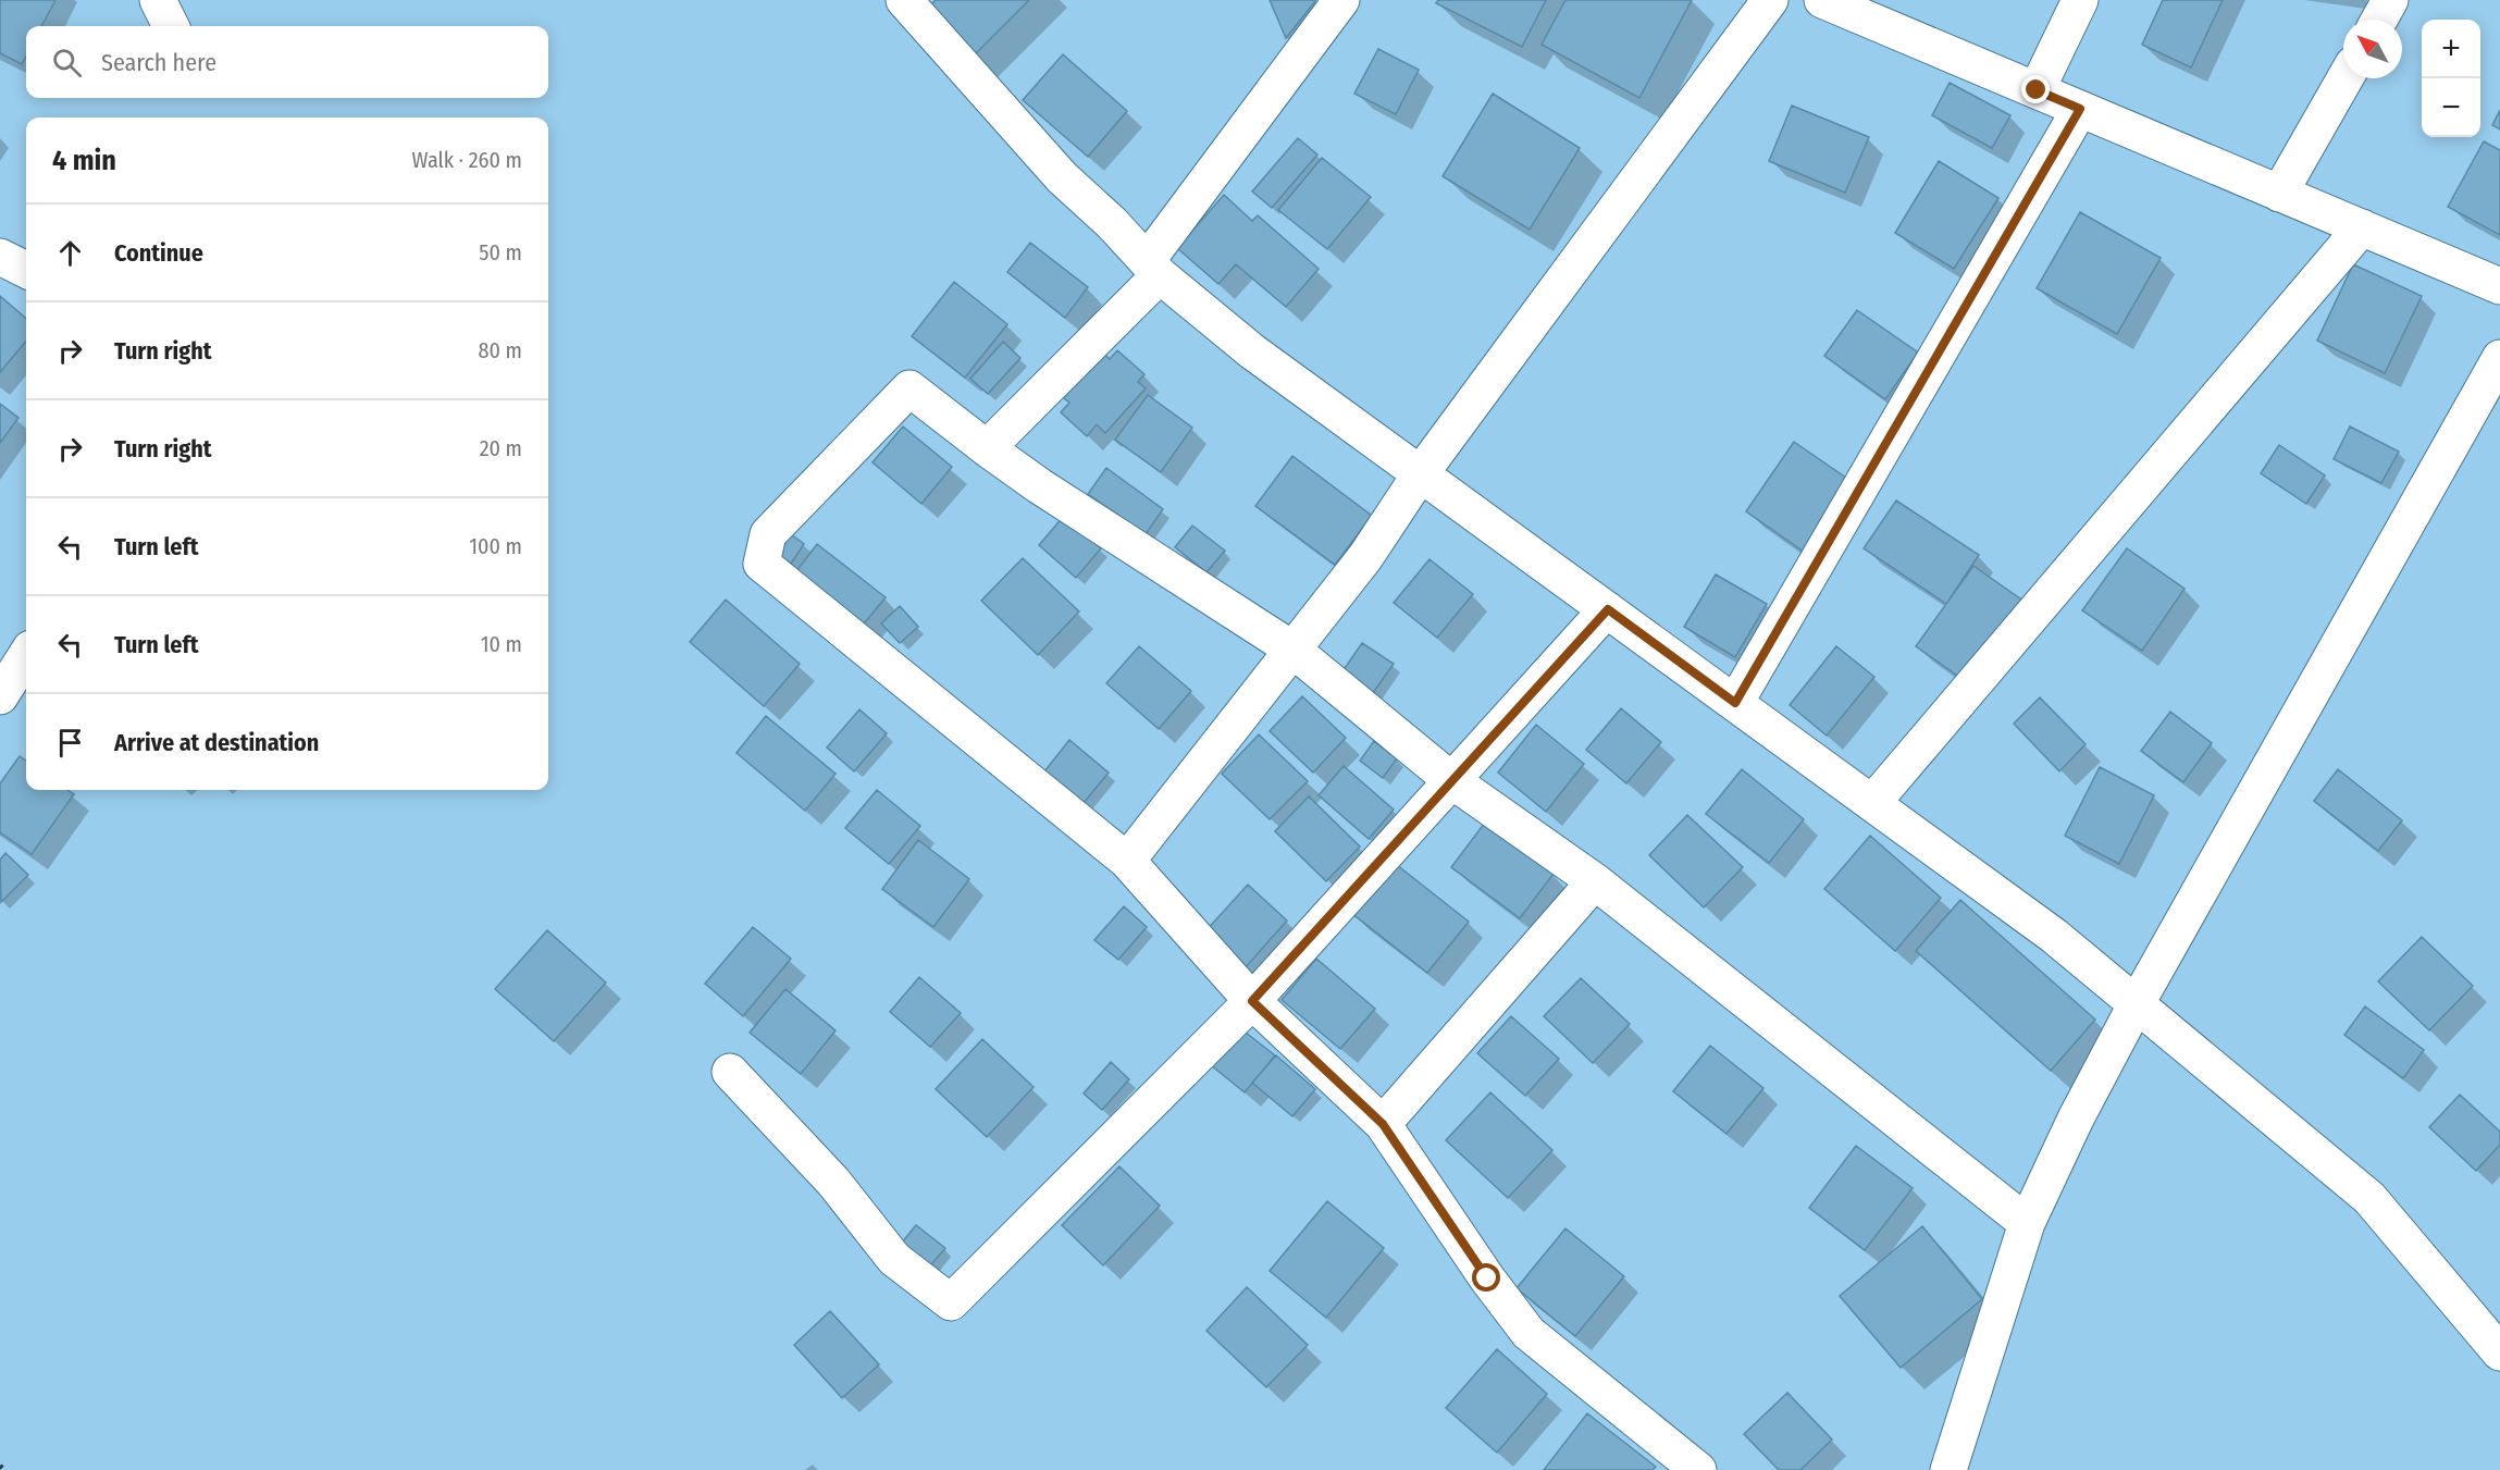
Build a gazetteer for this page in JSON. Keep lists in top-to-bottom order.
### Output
{
  "north": "top left",
  "page": {
    "map_buttons": ["+", "−"],
    "search": "Search here",
    "heading": ["4 min", "Walk · 260 m"],
    "list": [
      ["Continue", "50 m"],
      ["Turn right", "80 m"],
      ["Turn right", "20 m"],
      ["Turn left", "100 m"],
      ["Turn left", "10 m"],
      "Arrive at destination"
    ]
  }
}
